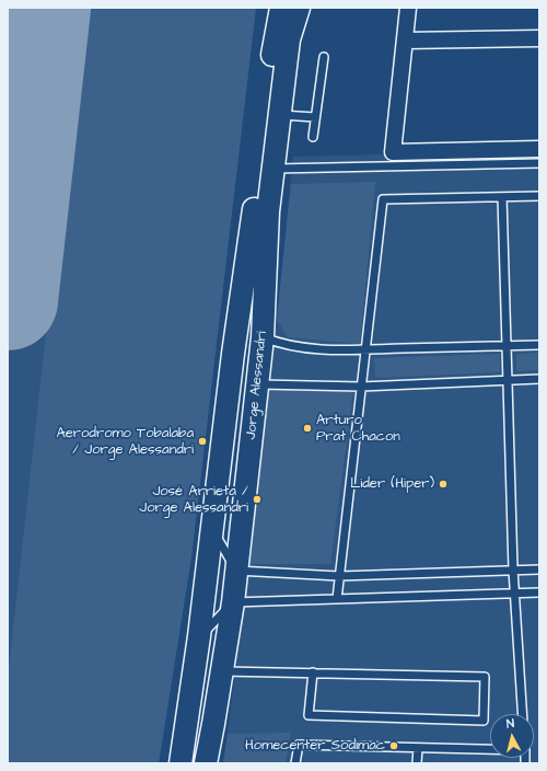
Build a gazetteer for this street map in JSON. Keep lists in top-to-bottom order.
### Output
{
  "streets": {
    "main road": ["Jorge Alessandri"]
  },
  "places": [
    "Arturo Prat Chacon",
    "Aerodromo Tobalaba / Jorge Alessandri",
    "Lider (Hiper)",
    "José Arrieta / Jorge Alessandri",
    "Homecenter Sodimac"
  ],
  "north": "top"
}
